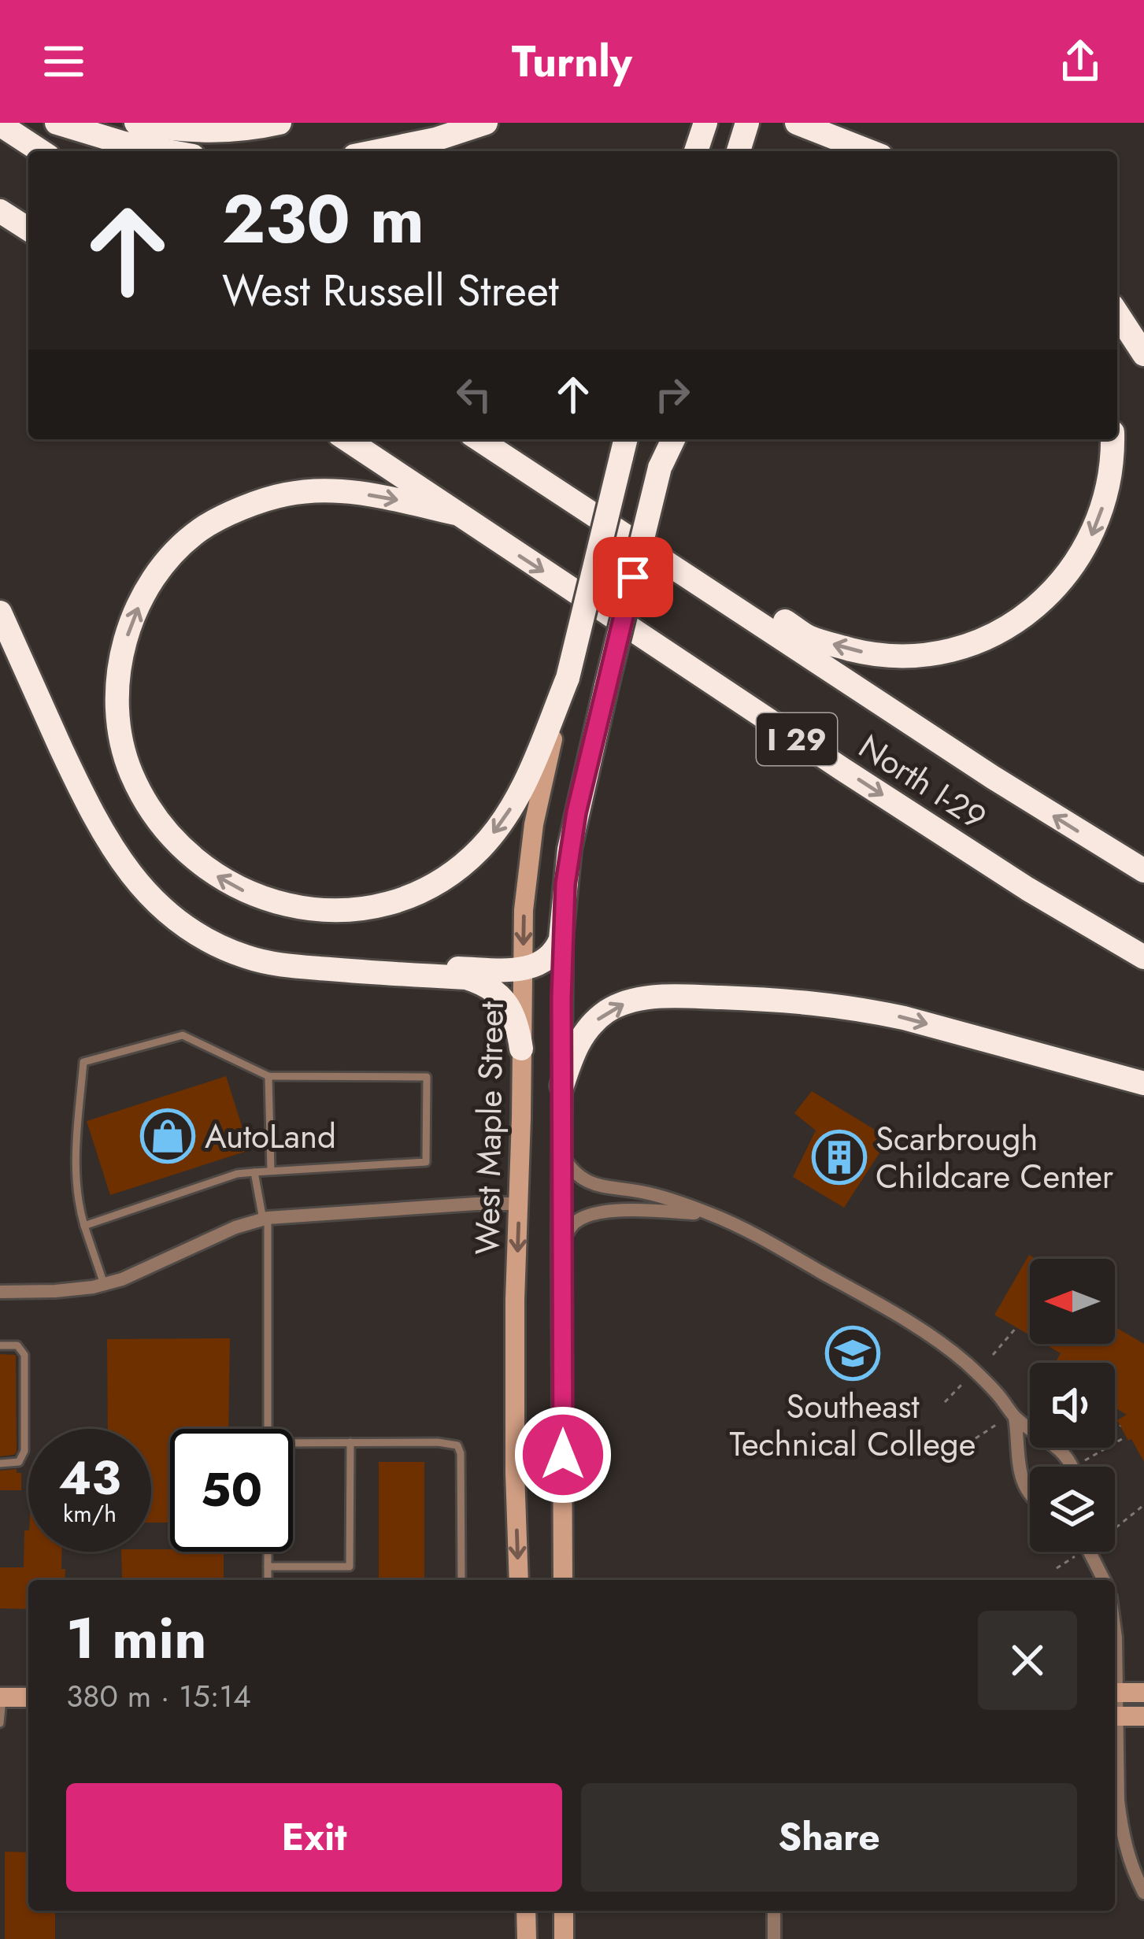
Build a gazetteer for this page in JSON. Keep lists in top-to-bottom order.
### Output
{
  "streets": {
    "highway": ["I 29", "North I-29"],
    "main road": ["West Maple Street"]
  },
  "places": {
    "shop": ["AutoLand"],
    "building": ["Scarbrough Childcare Center"],
    "school or university": ["Southeast Technical College"]
  },
  "north": "left",
  "page": {
    "header": "Turnly",
    "turn": ["230 m", "West Russell Street"],
    "speed": "43 km/h",
    "limit": "50",
    "heading": ["1 min", "380 m · 15:14"],
    "buttons": ["Exit", "Share"]
  }
}
